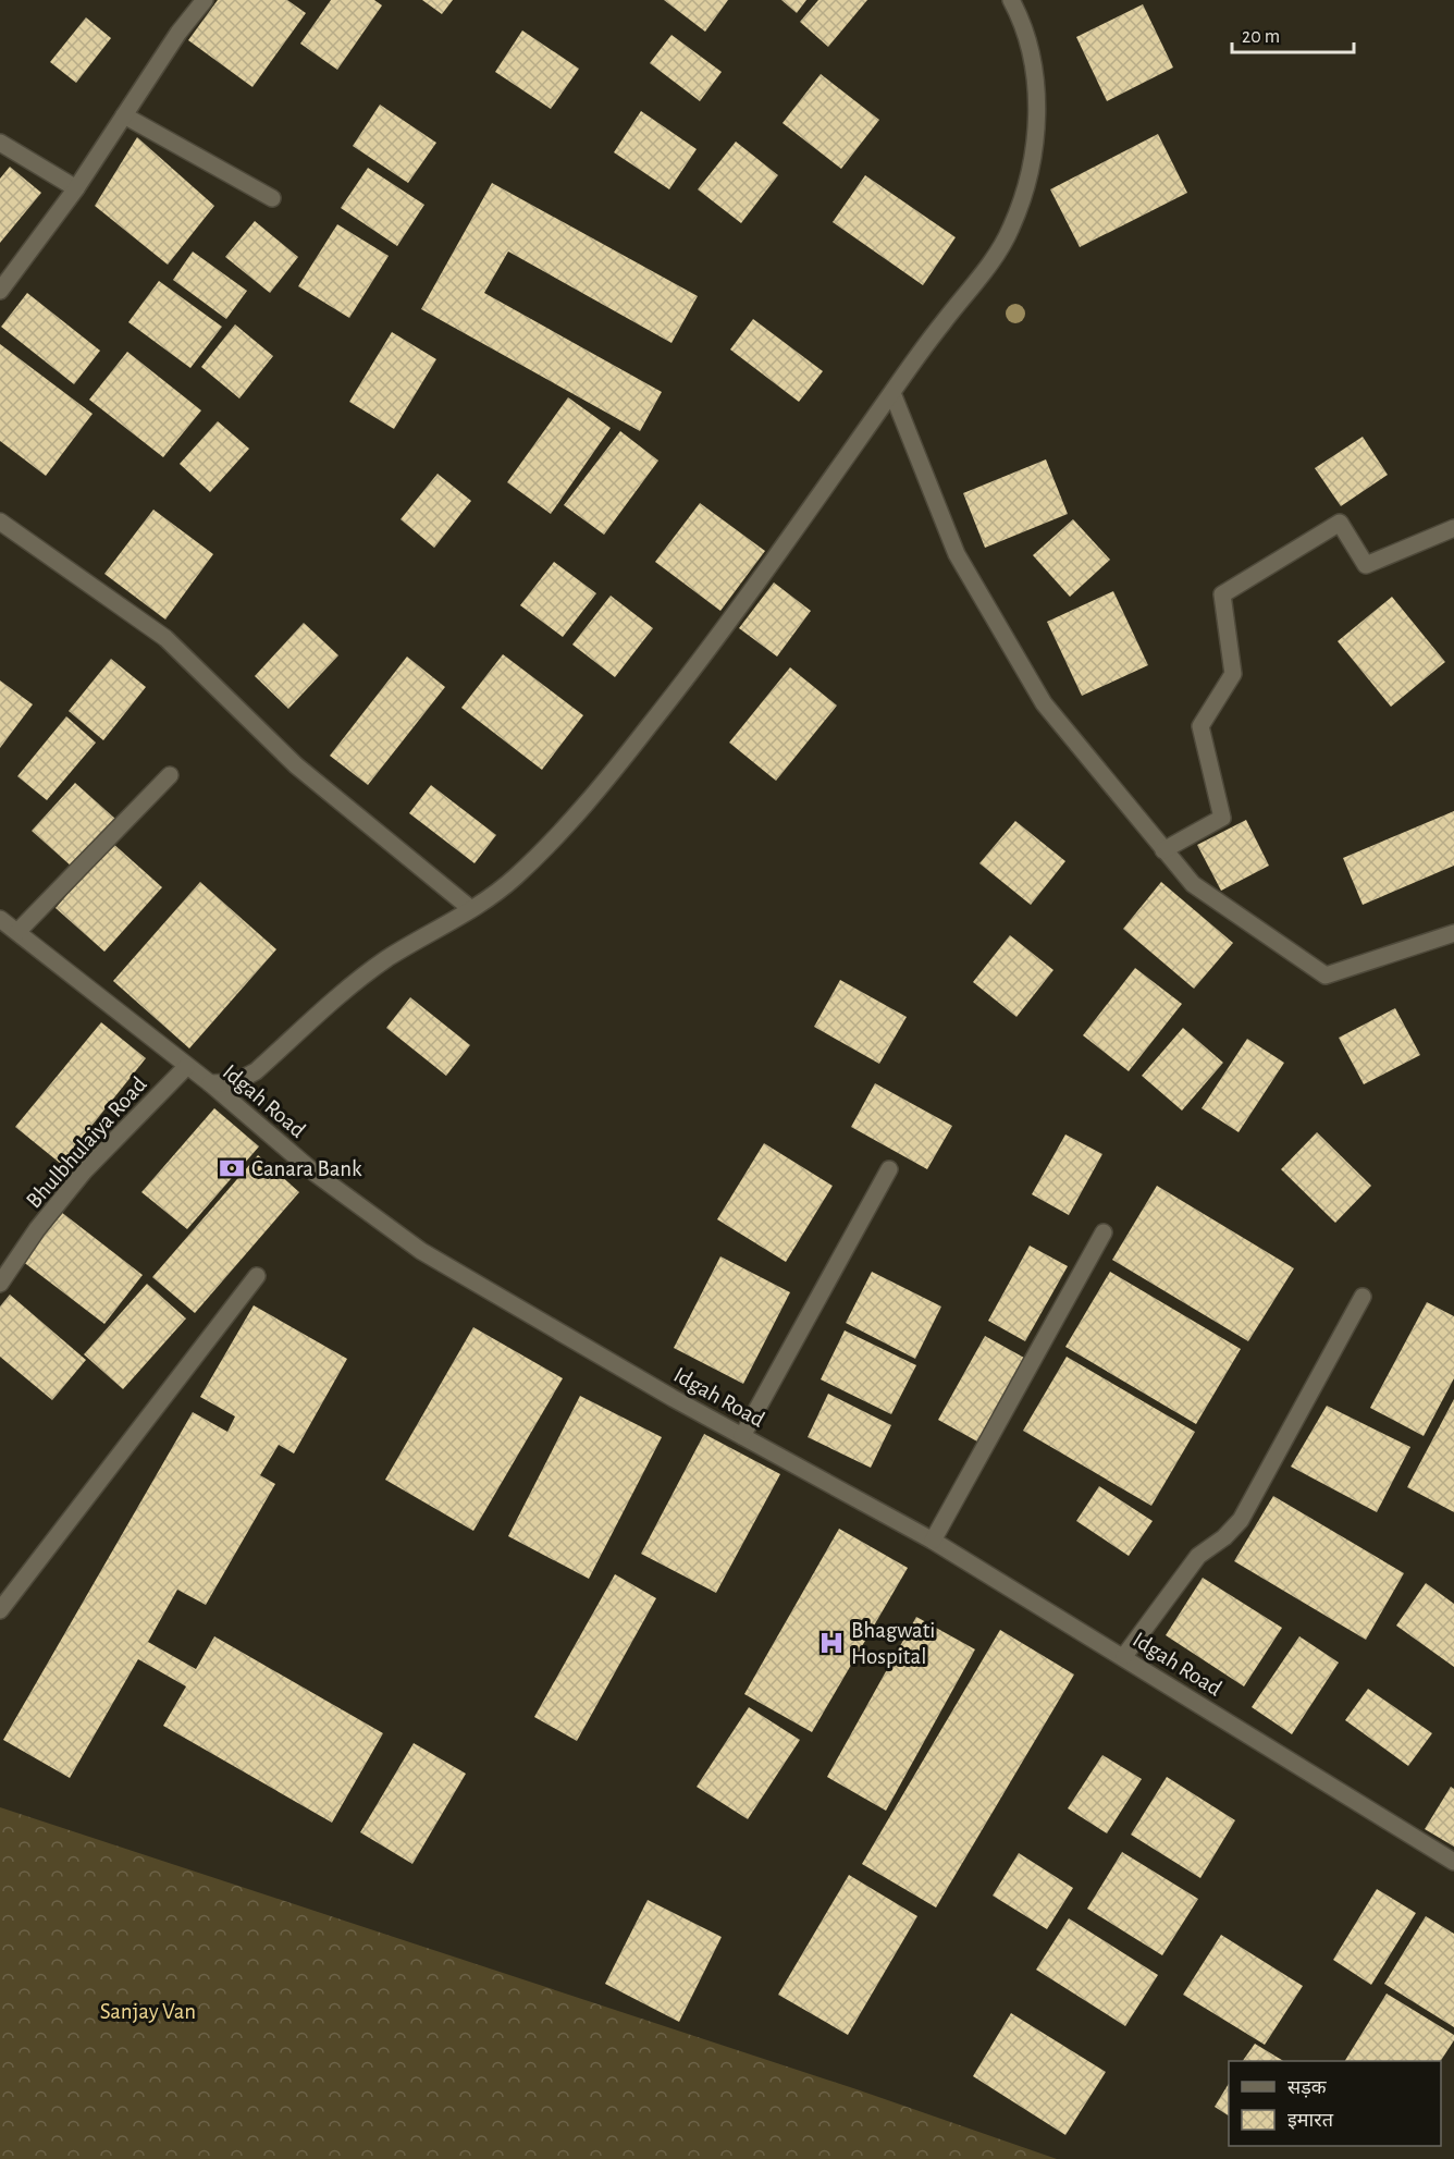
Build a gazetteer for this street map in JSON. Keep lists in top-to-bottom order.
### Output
{
  "streets": {
    "street": ["Idgah Road", "Bhulbhulaiya Road"]
  },
  "crossings": [
    ["Idgah Road", "Bhulbhulaiya Road"]
  ],
  "parks": ["Sanjay Van"],
  "places": {
    "bank": ["Canara Bank"],
    "hospital": ["Bhagwati Hospital"]
  },
  "legend": ["सड़क", "इमारत"],
  "scale_bar": "20 m"
}
